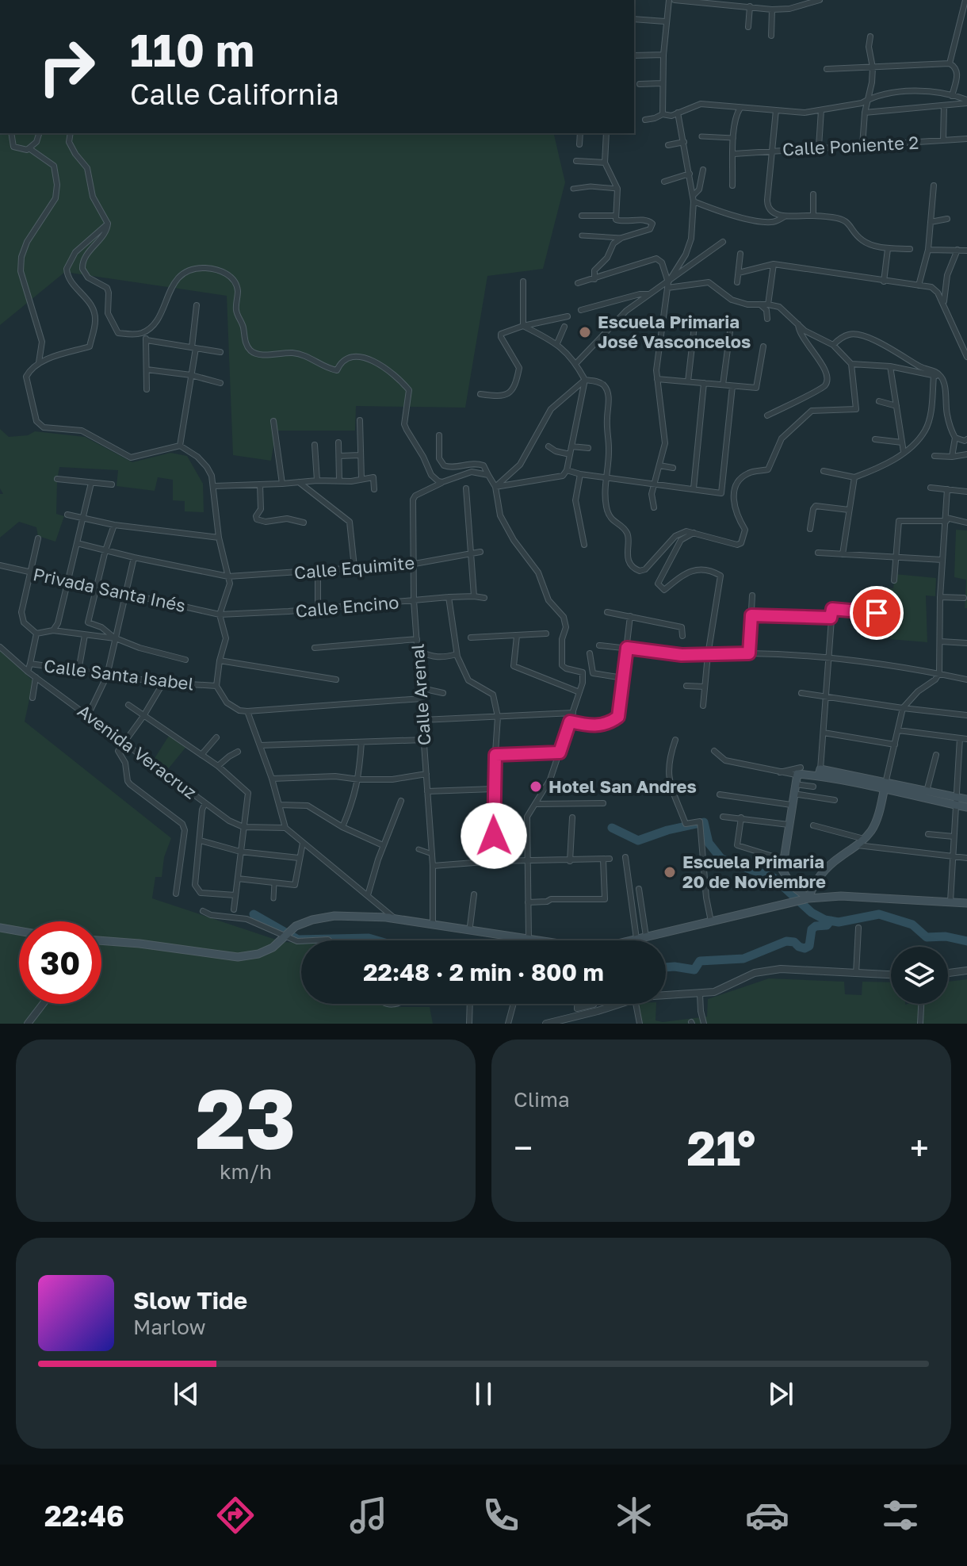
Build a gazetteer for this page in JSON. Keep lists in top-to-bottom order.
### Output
{
  "streets": {
    "street": [
      "Calle Poniente 2",
      "Calle Equimite",
      "Privada Santa Inés",
      "Calle Encino",
      "Calle Santa Isabel",
      "Calle Arenal",
      "Avenida Veracruz"
    ]
  },
  "crossings": [
    ["Calle Equimite", "Calle Arenal"],
    ["Privada Santa Inés", "Calle Encino"],
    ["Calle Encino", "Calle Arenal"],
    ["Calle Santa Isabel", "Avenida Veracruz"]
  ],
  "places": ["Escuela Primaria José Vasconcelos", "Hotel San Andres", "Escuela Primaria 20 de Noviembre"],
  "page": {
    "turn": ["110 m", "Calle California"],
    "limit": "30",
    "trip": "22:48 · 2 min · 800 m",
    "tile": [
      ["23", "km/h"],
      "Clima"
    ],
    "heat": ["−", "21°", "+"],
    "song": ["Slow Tide", "Marlow"],
    "tabs": "22:46"
  }
}
